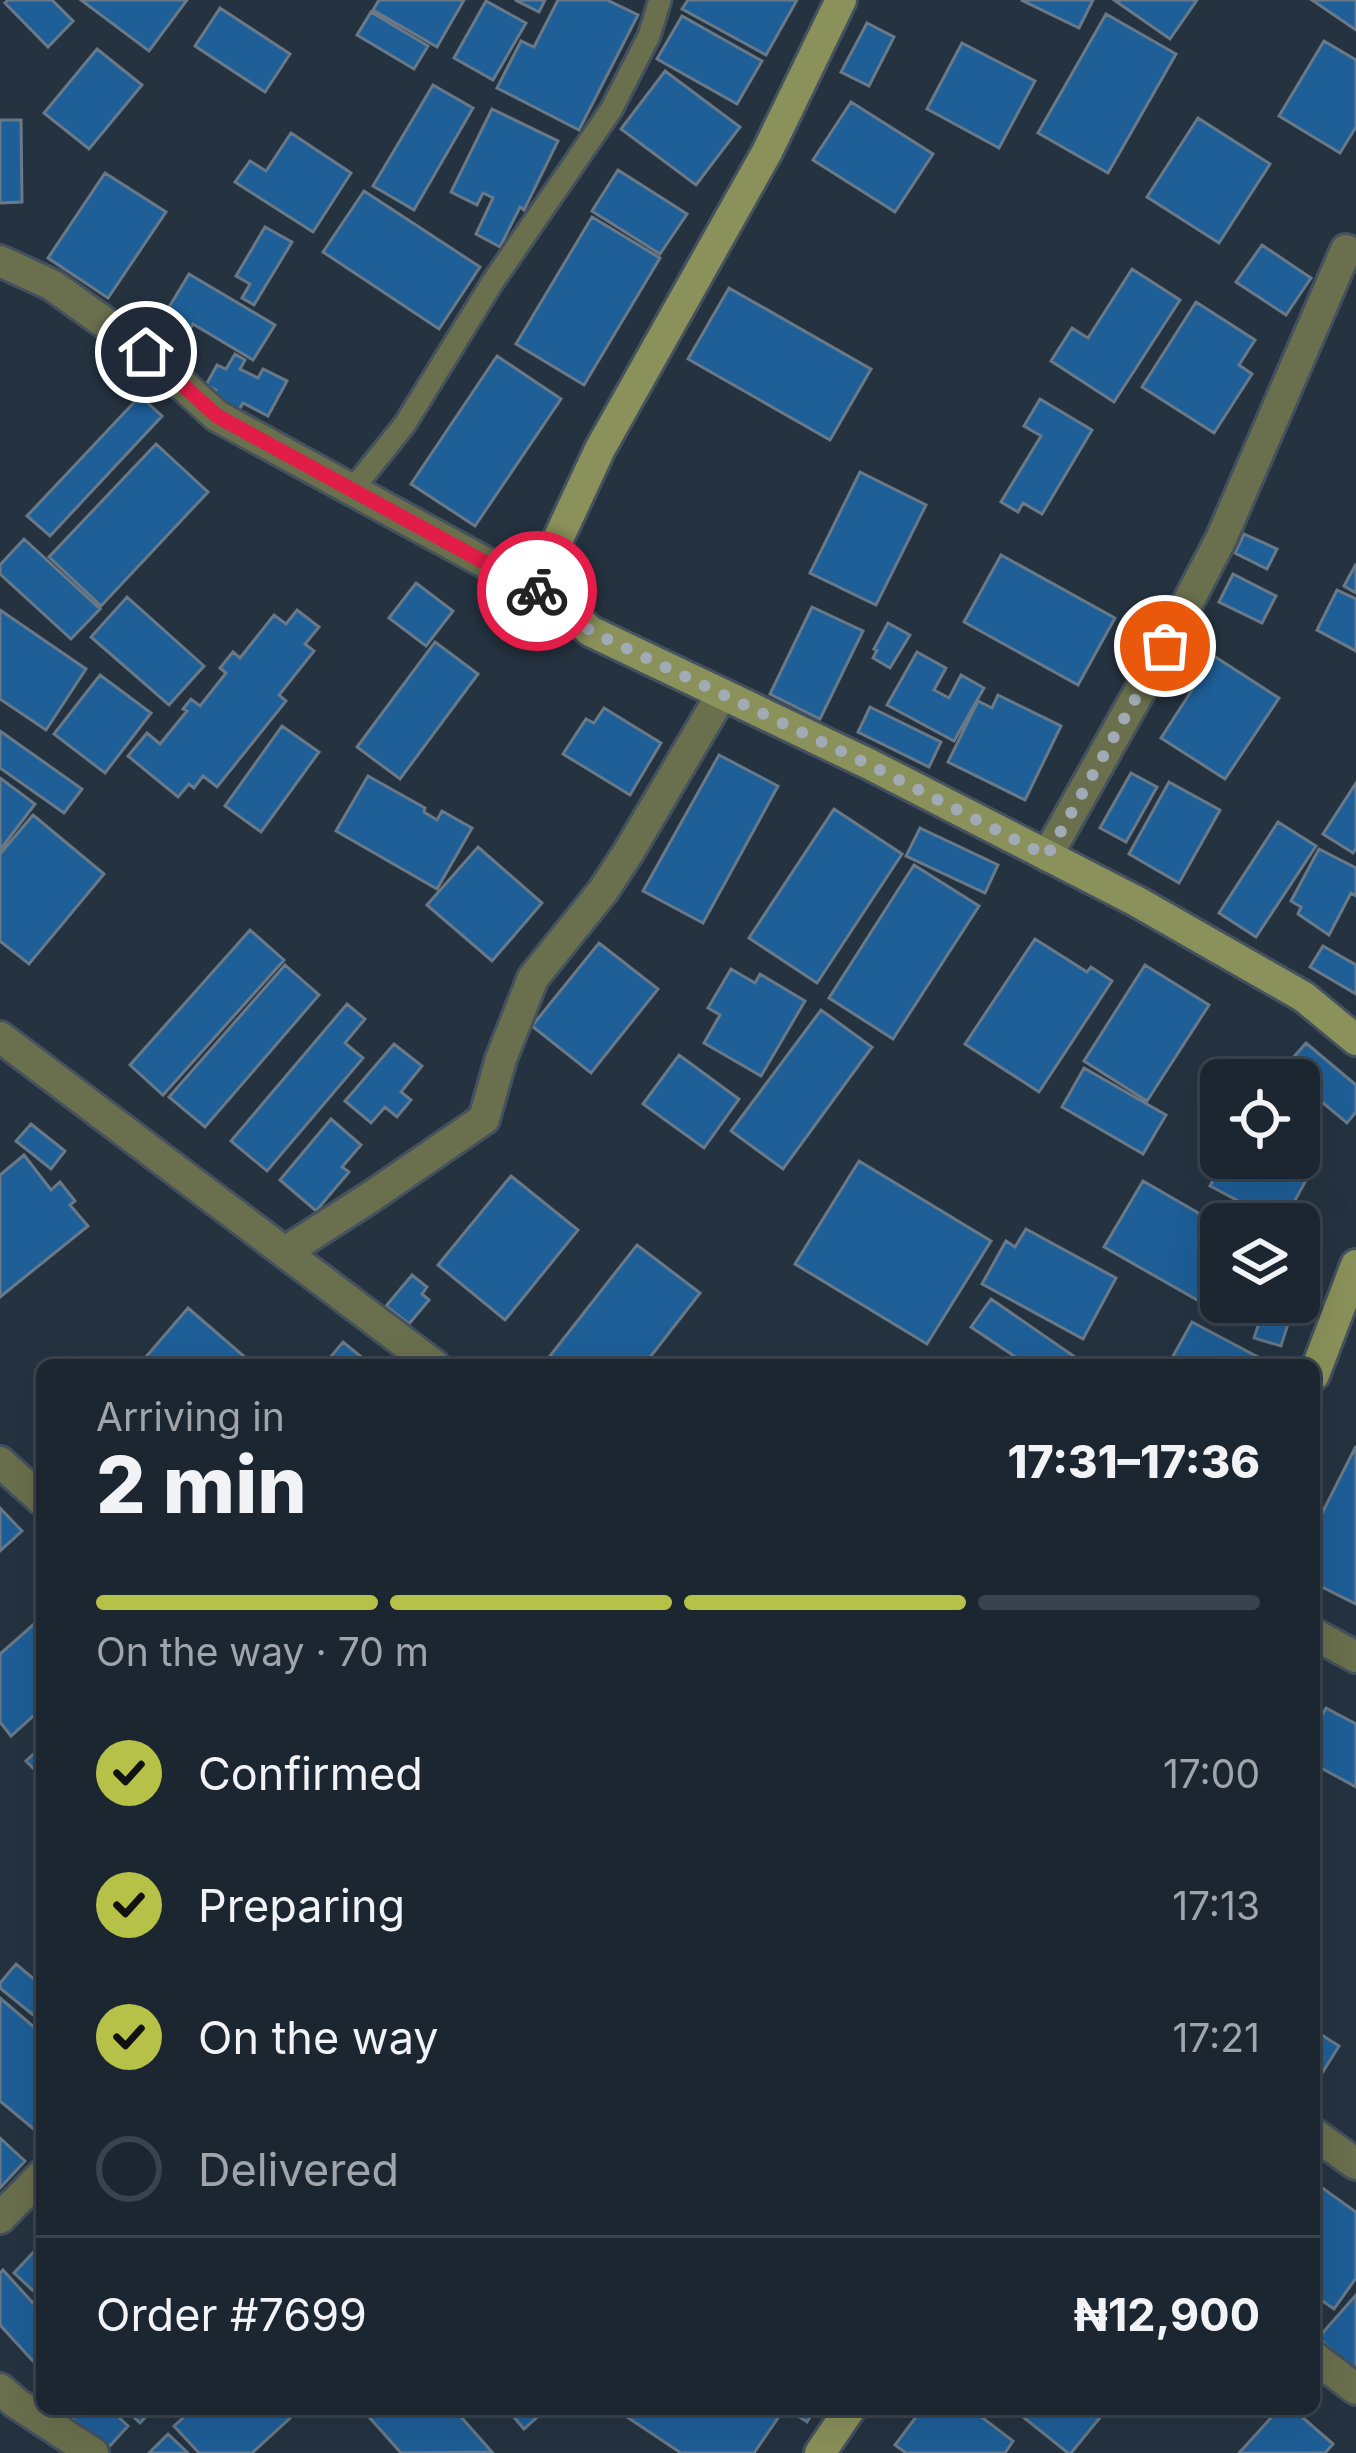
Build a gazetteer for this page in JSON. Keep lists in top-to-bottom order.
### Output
{
  "page": {
    "heading": ["2 min", "Arriving in", "17:31–17:36"],
    "panel": ["Order #7699", "₦12,900"],
    "bar": "On the way · 70 m",
    "list": [
      ["Confirmed", "17:00"],
      ["Preparing", "17:13"],
      ["On the way", "17:21"],
      "Delivered"
    ]
  }
}
